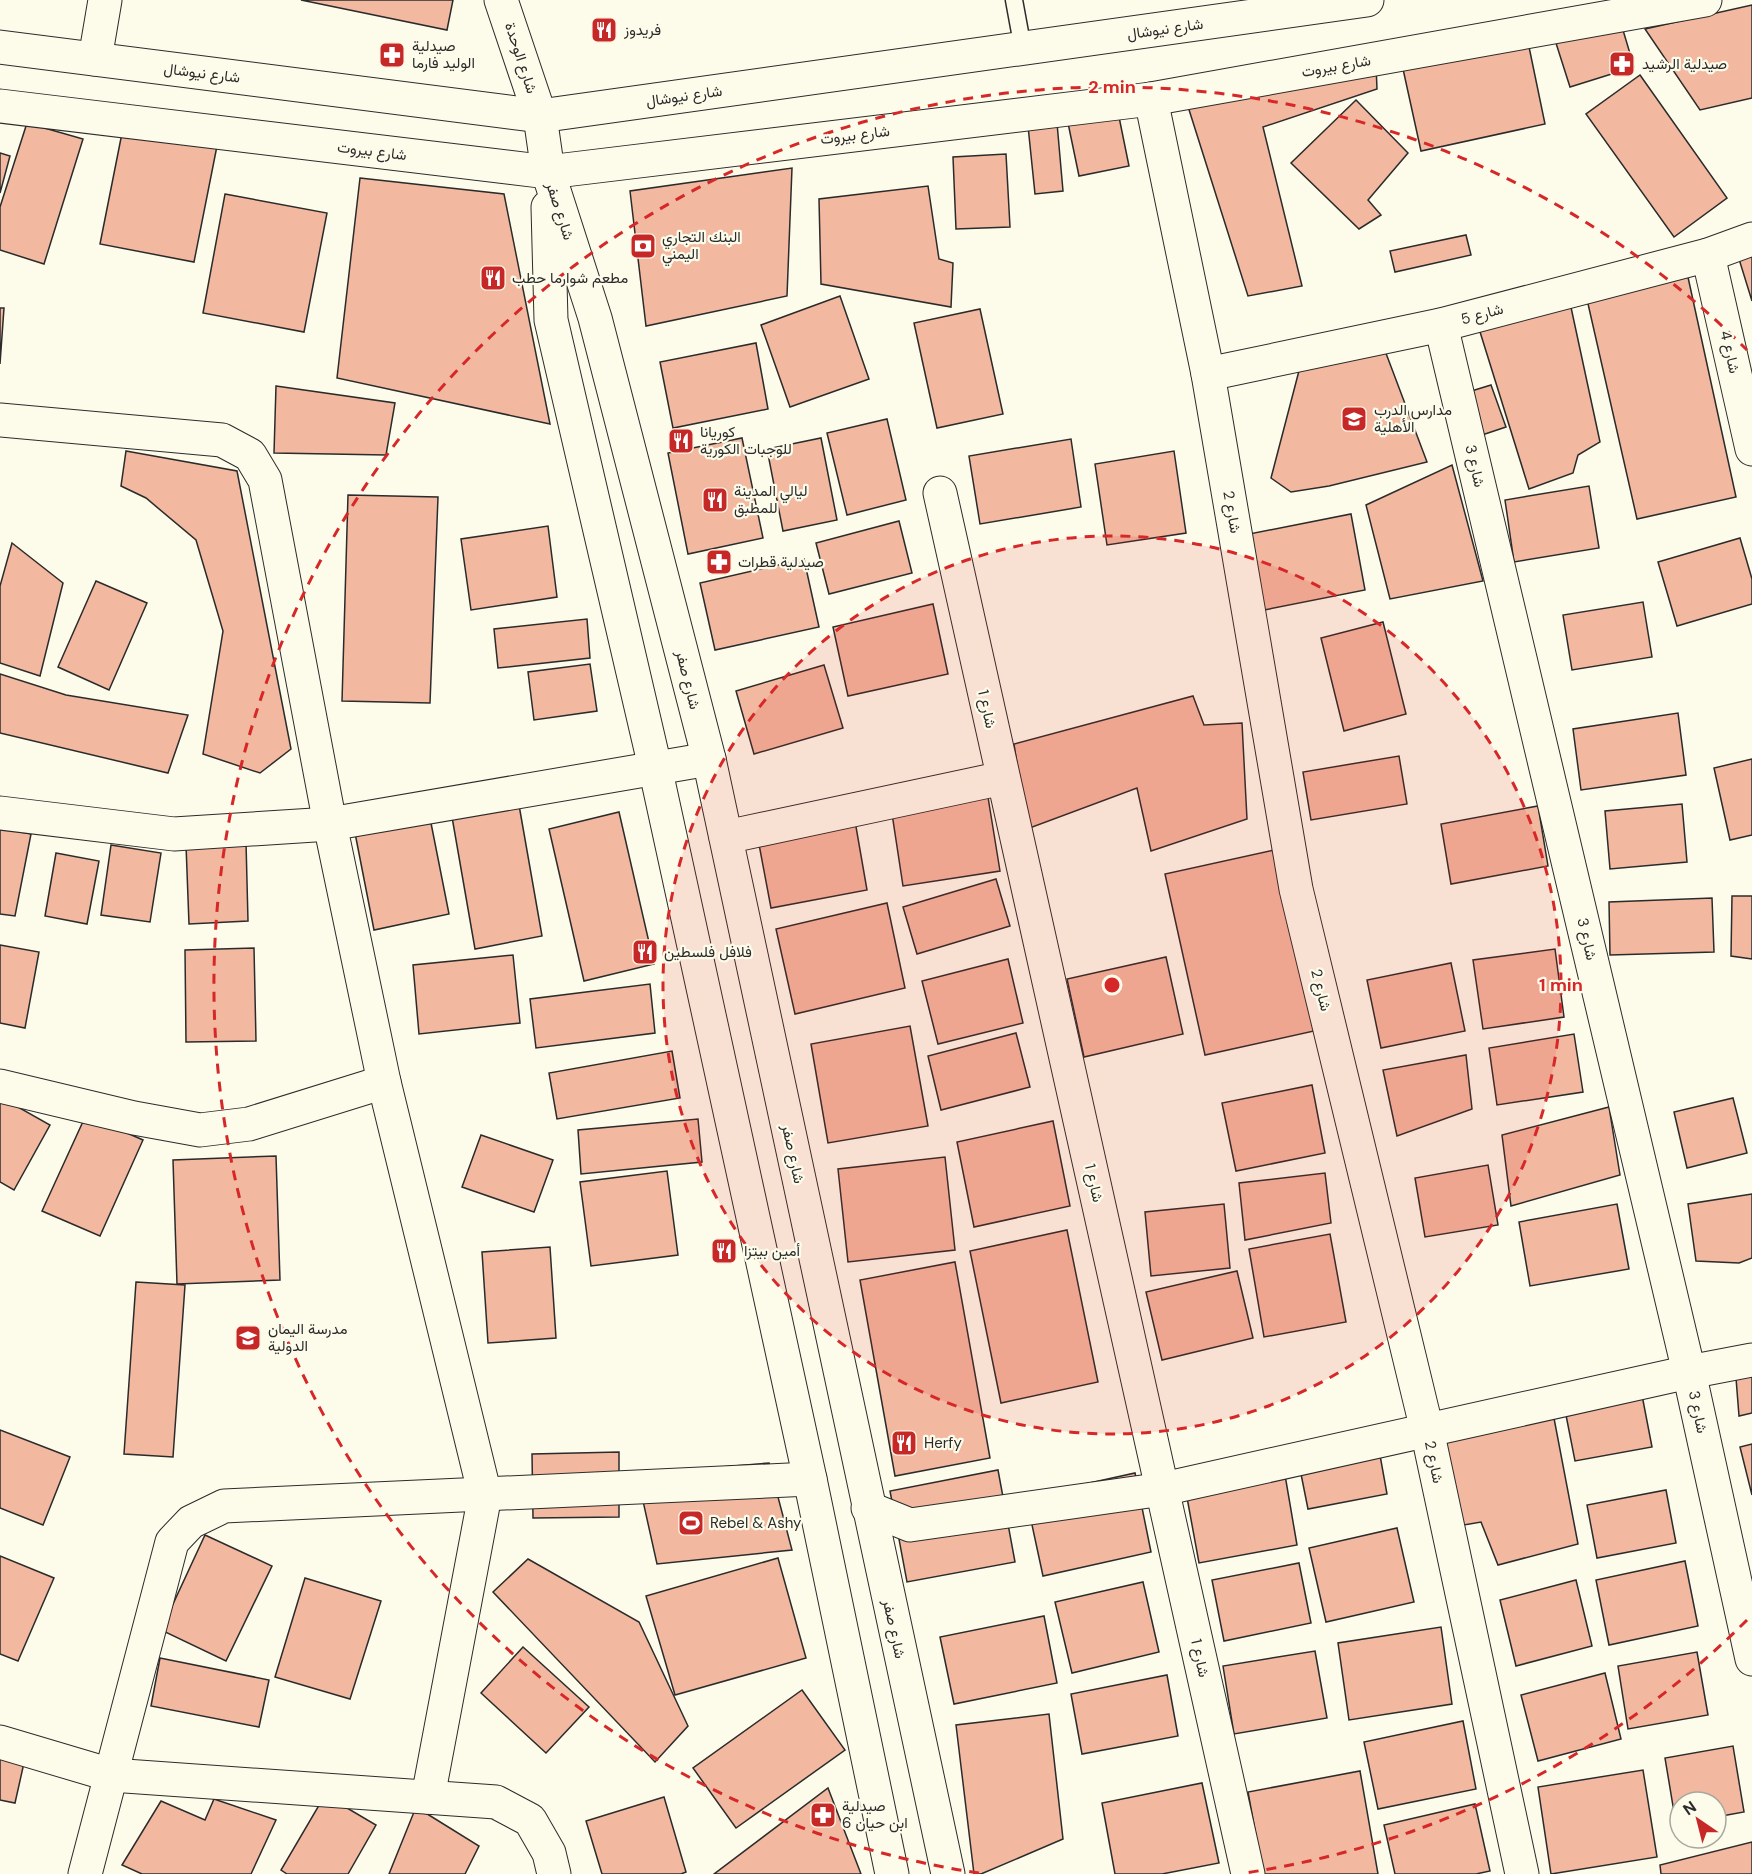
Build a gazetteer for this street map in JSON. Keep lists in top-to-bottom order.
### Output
{
  "streets": {
    "street": [
      "شارع نيوشال",
      "شارع الوحدة",
      "شارع بيروت",
      "شارع صفر",
      "شارع 5",
      "شارع 4",
      "شارع 3",
      "شارع 2",
      "شارع 1"
    ]
  },
  "crossings": [
    ["شارع نيوشال", "شارع الوحدة"],
    ["شارع الوحدة", "شارع بيروت"],
    ["شارع الوحدة", "شارع صفر"],
    ["شارع بيروت", "شارع صفر"],
    ["شارع بيروت", "شارع 2"],
    ["شارع 5", "شارع 4"],
    ["شارع 5", "شارع 3"],
    ["شارع 5", "شارع 2"]
  ],
  "places": {
    "restaurant": [
      "فريدوز",
      "مطعم شوارما حطب",
      "كوريانا للوجبات الكورية",
      "ليالي المدينة للمطبق",
      "فلافل فلسطين",
      "أمين بيتزا",
      "Herfy"
    ],
    "pharmacy": [
      "صيدلية الوليد فارما",
      "صيدلية الرشيد",
      "صيدلية قطرات",
      "صيدلية ابن حيان 6"
    ],
    "bank": ["البنك التجاري اليمني"],
    "school or university": ["مدارس الدرب الأهلية", "مدرسة اليمان الدولية"],
    "sports": ["Rebel & Ashy"]
  },
  "north": "top left",
  "rings": ["2 min", "1 min"]
}
